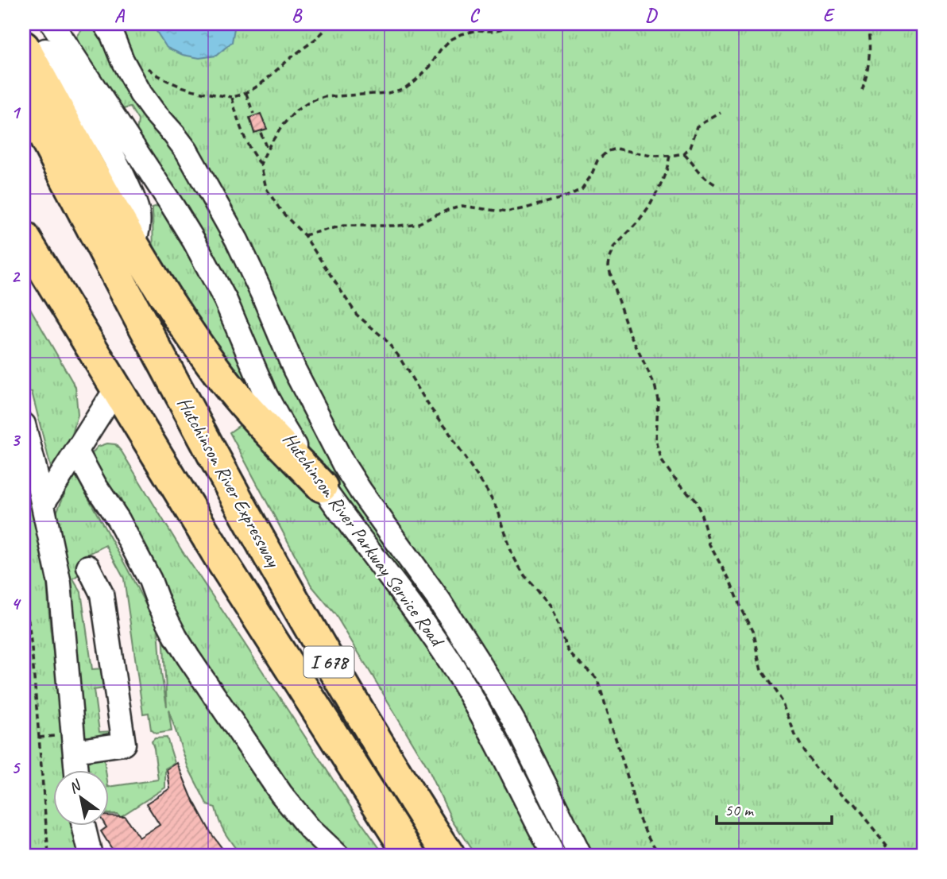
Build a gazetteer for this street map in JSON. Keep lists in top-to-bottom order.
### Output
{
  "streets": {
    "highway": ["Hutchinson River Expressway", "I 678"],
    "street": ["Hutchinson River Parkway Service Road"]
  },
  "scale_bar": "50 m",
  "north": "top left",
  "grid": {
    "columns": [
      "A",
      "B",
      "C",
      "D",
      "E"
    ],
    "rows": [
      "1",
      "2",
      "3",
      "4",
      "5"
    ]
  }
}
